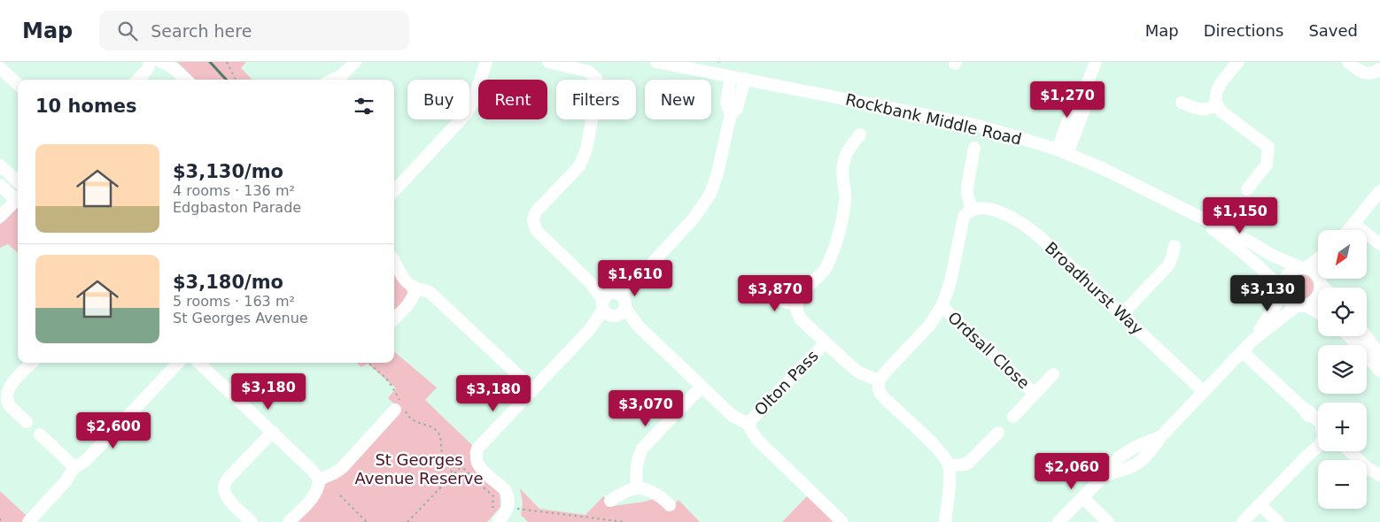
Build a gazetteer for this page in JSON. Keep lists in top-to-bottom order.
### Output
{
  "streets": {
    "street": [
      "Rockbank Middle Road",
      "Broadhurst Way",
      "Ordsall Close",
      "Olton Pass"
    ]
  },
  "parks": ["St Georges Avenue Reserve"],
  "north": "bottom left",
  "page": {
    "header": "Map",
    "search": "Search here",
    "nav": ["Map", "Directions", "Saved"],
    "chip": [
      "Buy",
      "Rent",
      "Filters",
      "New"
    ],
    "heading": "10 homes",
    "price": [
      "$1,270",
      "$1,150",
      "$1,610",
      "$3,870",
      "$3,130",
      "$3,180",
      "$3,180",
      "$3,070",
      "$2,600",
      "$2,060"
    ],
    "list": [
      {
        "name": "$3,130/mo",
        "note": "4 rooms · 136 m² · Edgbaston Parade"
      },
      {
        "name": "$3,180/mo",
        "note": "5 rooms · 163 m² · St Georges Avenue"
      }
    ],
    "map_buttons": ["+", "−"]
  }
}
